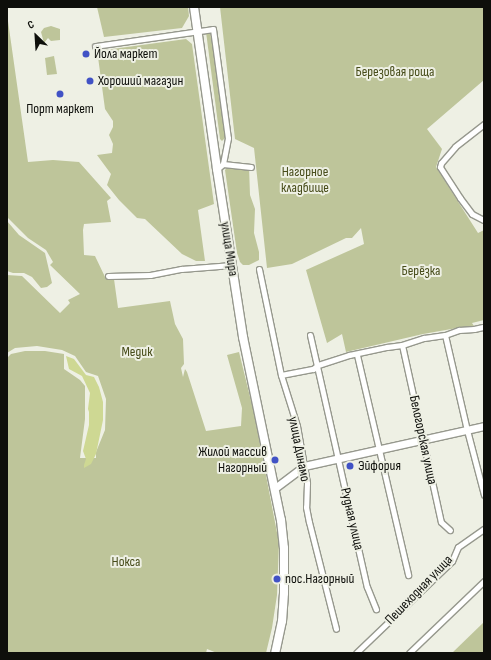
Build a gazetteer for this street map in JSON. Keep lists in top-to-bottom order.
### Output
{
  "streets": {
    "main road": ["улица Мира"],
    "street": [
      "Белогорская улица",
      "улица Динамо",
      "Рудная улица",
      "Пешеходная улица"
    ]
  },
  "parks": [
    "Березовая роща",
    "Нагорное кладбище",
    "Берёзка",
    "Медик",
    "Нокса"
  ],
  "places": [
    "Йола маркет",
    "Хороший магазин",
    "Порт маркет",
    "Жилой массив Нагорный",
    "Эйфория",
    "пос.Нагорный"
  ],
  "north": "top left"
}
